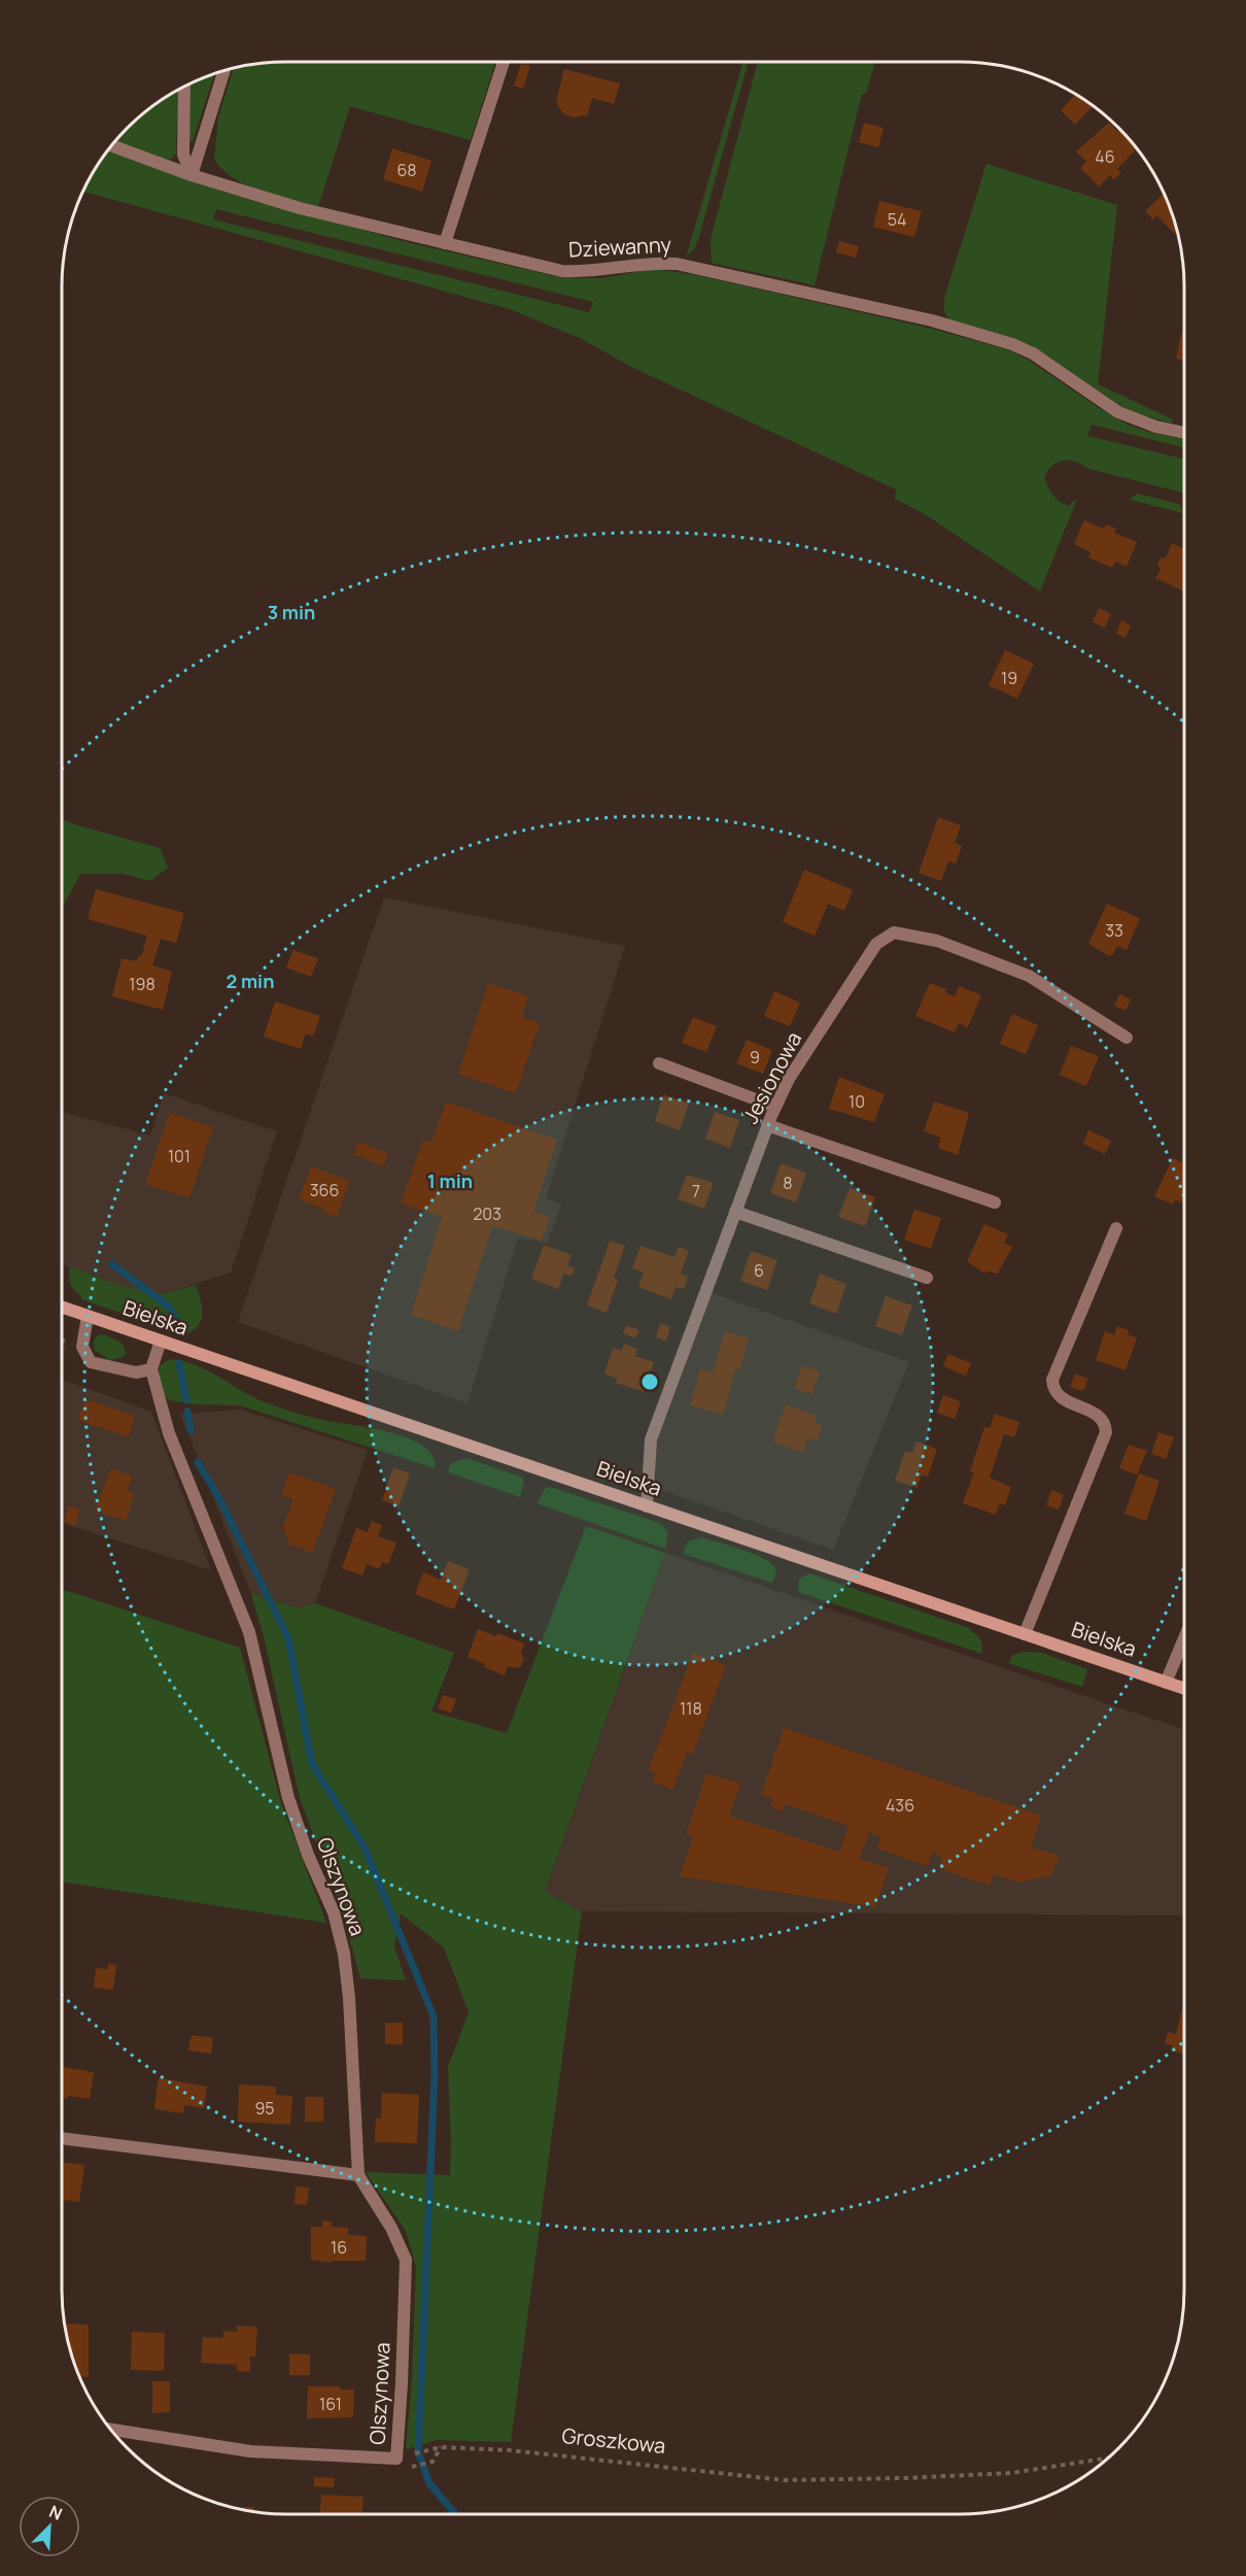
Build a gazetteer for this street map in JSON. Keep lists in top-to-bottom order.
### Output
{
  "streets": {
    "main road": ["Bielska"],
    "street": ["Dziewanny", "Jesionowa", "Olszynowa"],
    "path": ["Groszkowa"]
  },
  "crossings": [
    ["Jesionowa", "Bielska"],
    ["Olszynowa", "Groszkowa"]
  ],
  "house_numbers": [
    "46",
    "68",
    "54",
    "19",
    "33",
    "198",
    "9",
    "10",
    "101",
    "8",
    "366",
    "7",
    "203",
    "6",
    "118",
    "436",
    "95",
    "16",
    "161"
  ],
  "north": "top right",
  "rings": ["3 min", "2 min", "1 min"]
}
